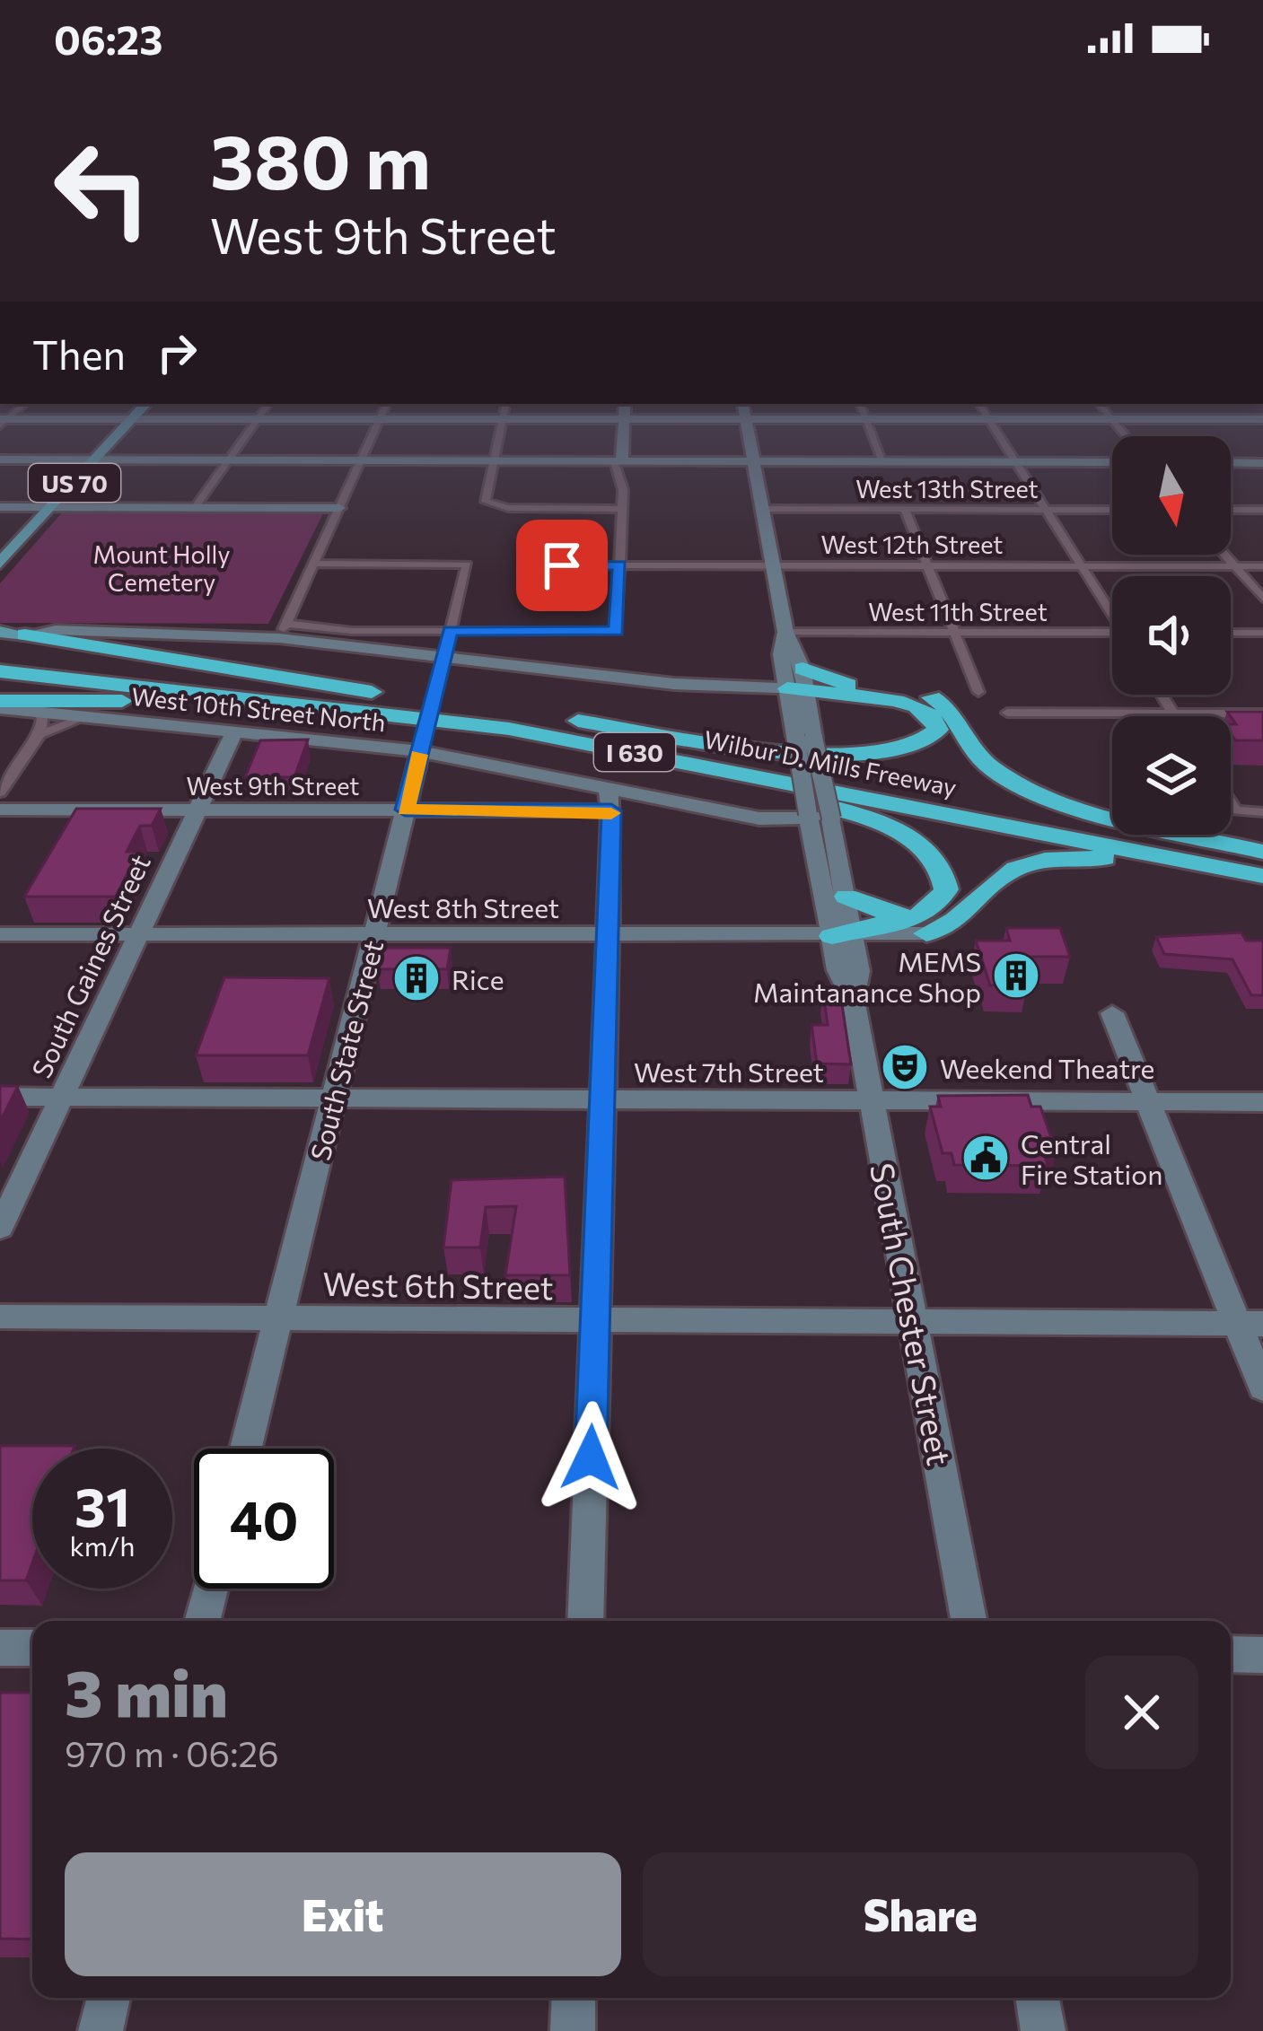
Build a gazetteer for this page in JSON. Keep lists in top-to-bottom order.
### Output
{
  "streets": {
    "highway": ["I 630", "Wilbur D. Mills Freeway"],
    "main road": ["US 70"],
    "street": [
      "West 13th Street",
      "West 12th Street",
      "West 11th Street",
      "West 10th Street North",
      "West 9th Street",
      "West 8th Street",
      "South Gaines Street",
      "South State Street",
      "West 7th Street",
      "West 6th Street",
      "South Chester Street"
    ]
  },
  "crossings": [
    ["West 13th Street", "South Chester Street"],
    ["West 12th Street", "South Chester Street"],
    ["West 11th Street", "South Chester Street"],
    ["West 10th Street North", "South Gaines Street"],
    ["West 10th Street North", "South State Street"],
    ["West 9th Street", "South Gaines Street"],
    ["West 9th Street", "South State Street"],
    ["West 8th Street", "South Gaines Street"],
    ["West 8th Street", "South State Street"],
    ["West 8th Street", "South Chester Street"],
    ["South Gaines Street", "West 7th Street"],
    ["South State Street", "West 7th Street"],
    ["South State Street", "West 6th Street"],
    ["West 7th Street", "South Chester Street"],
    ["West 6th Street", "South Chester Street"]
  ],
  "parks": ["Mount Holly Cemetery"],
  "places": {
    "building": ["MEMS Maintanance Shop", "Rice"],
    "theatre": ["Weekend Theatre"],
    "public building": ["Central Fire Station"]
  },
  "north": "bottom",
  "page": {
    "status": "06:23",
    "turn": ["380 m", "West 9th Street"],
    "then": "Then",
    "speed": "31 km/h",
    "limit": "40",
    "heading": ["3 min", "970 m · 06:26"],
    "buttons": ["Exit", "Share"]
  }
}
